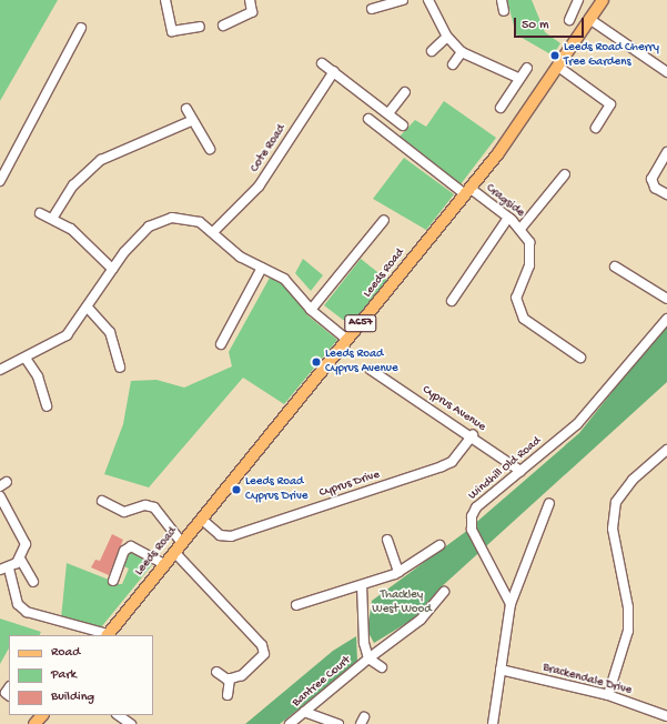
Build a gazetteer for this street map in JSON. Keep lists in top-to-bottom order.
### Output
{
  "streets": {
    "main road": ["Leeds Road", "A657"],
    "street": [
      "Cote Road",
      "Cragside",
      "Cyprus Avenue",
      "Windhill Old Road",
      "Cyprus Drive",
      "Brackendale Drive",
      "Bantree Court"
    ]
  },
  "crossings": [
    ["Cragside", "Leeds Road"],
    ["Leeds Road", "Cyprus Drive"],
    ["Cyprus Avenue", "Windhill Old Road"],
    ["Cyprus Avenue", "Cyprus Drive"]
  ],
  "parks": ["Thackley West Wood"],
  "places": ["Leeds Road Cherry Tree Gardens", "Leeds Road Cyprus Avenue", "Leeds Road Cyprus Drive"],
  "legend": ["Road", "Park", "Building"],
  "scale_bar": "50 m"
}
